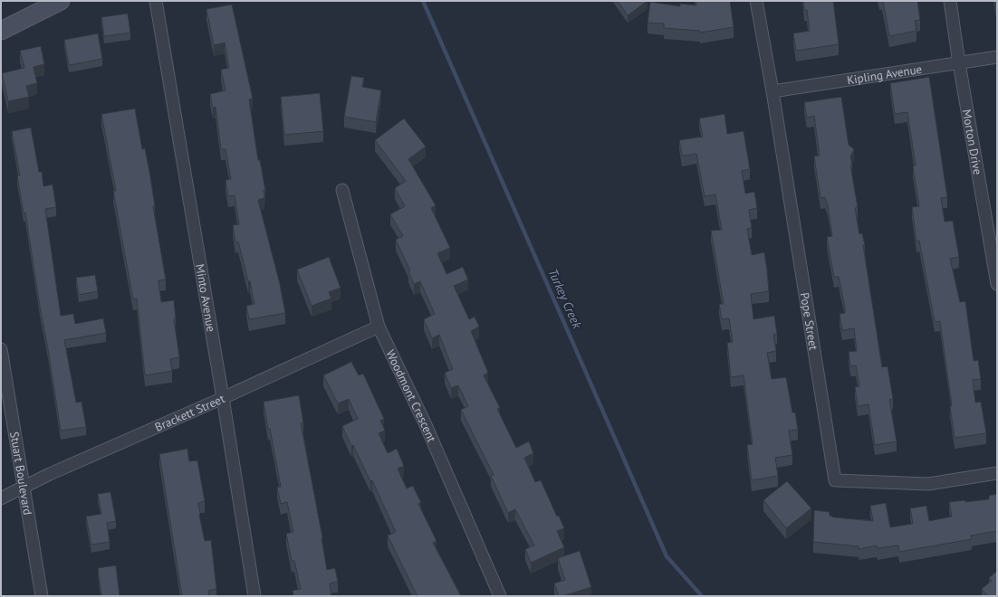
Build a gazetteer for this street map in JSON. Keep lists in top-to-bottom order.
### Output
{
  "streets": {
    "street": [
      "Kipling Avenue",
      "Morton Drive",
      "Minto Avenue",
      "Pope Street",
      "Woodmont Crescent",
      "Brackett Street",
      "Stuart Boulevard"
    ]
  },
  "crossings": [
    ["Kipling Avenue", "Morton Drive"],
    ["Kipling Avenue", "Pope Street"],
    ["Minto Avenue", "Brackett Street"],
    ["Woodmont Crescent", "Brackett Street"],
    ["Brackett Street", "Stuart Boulevard"]
  ],
  "water": ["Turkey Creek"]
}
